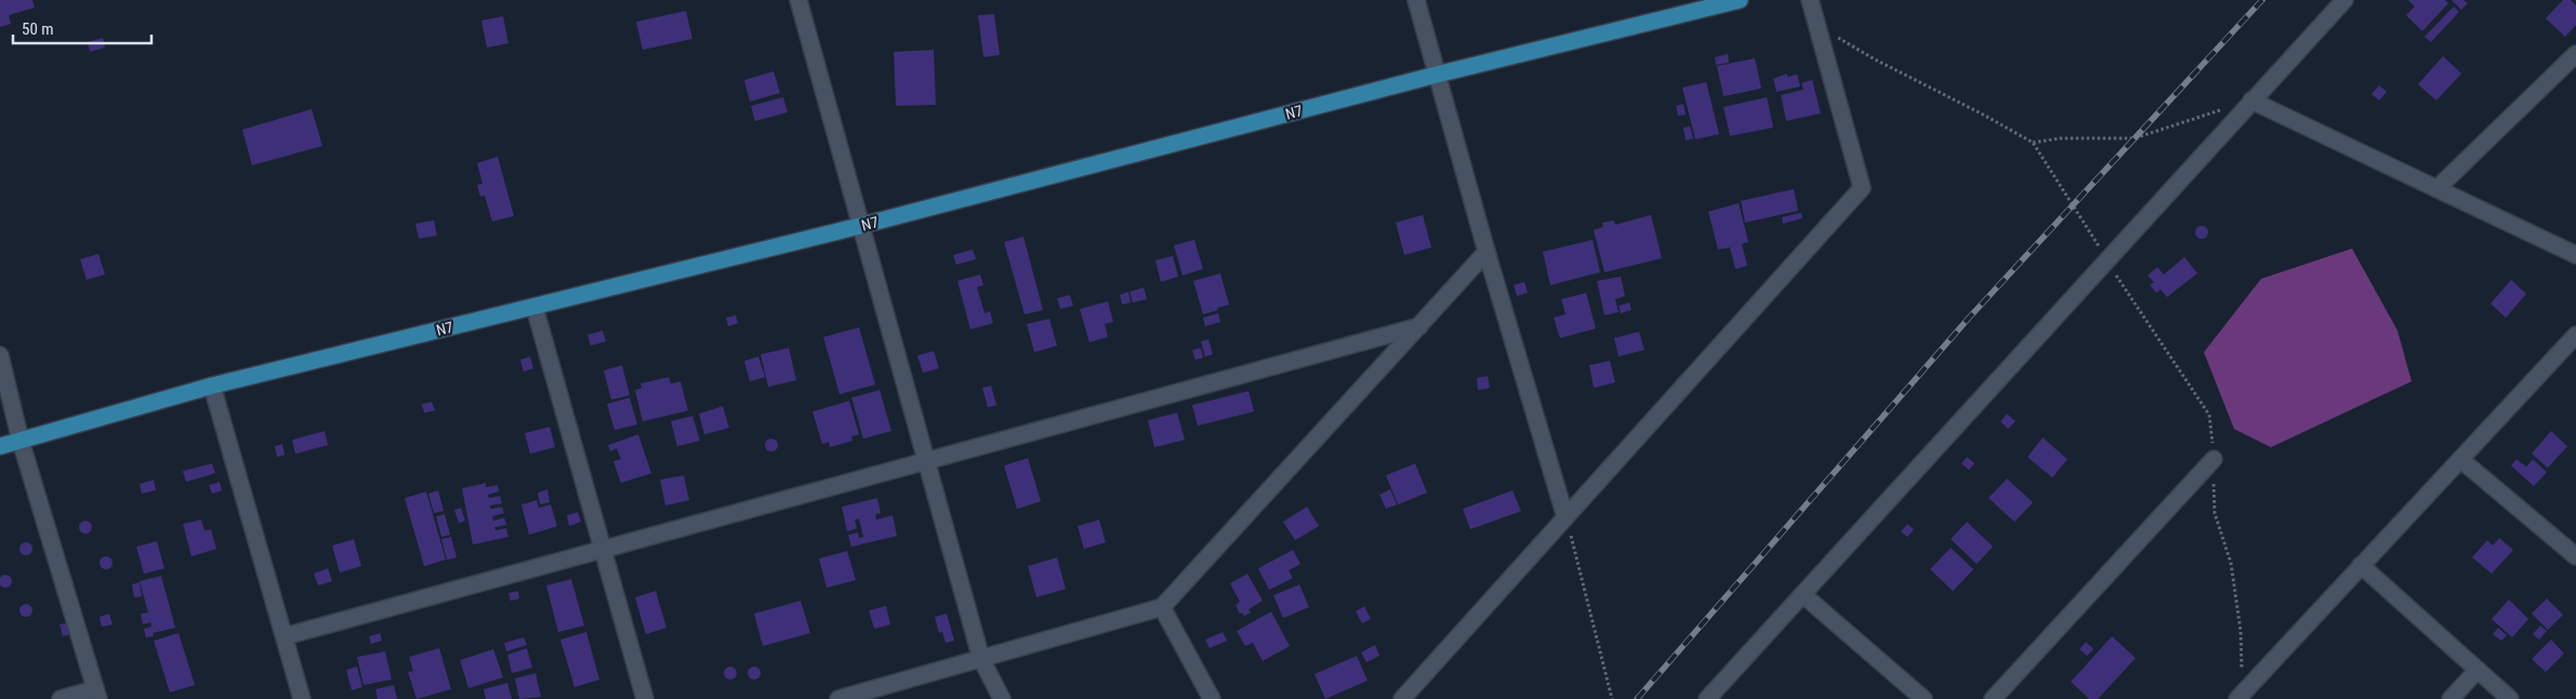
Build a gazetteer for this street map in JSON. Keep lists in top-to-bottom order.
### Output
{
  "streets": {
    "main road": ["N7"]
  },
  "scale_bar": "50 m"
}
